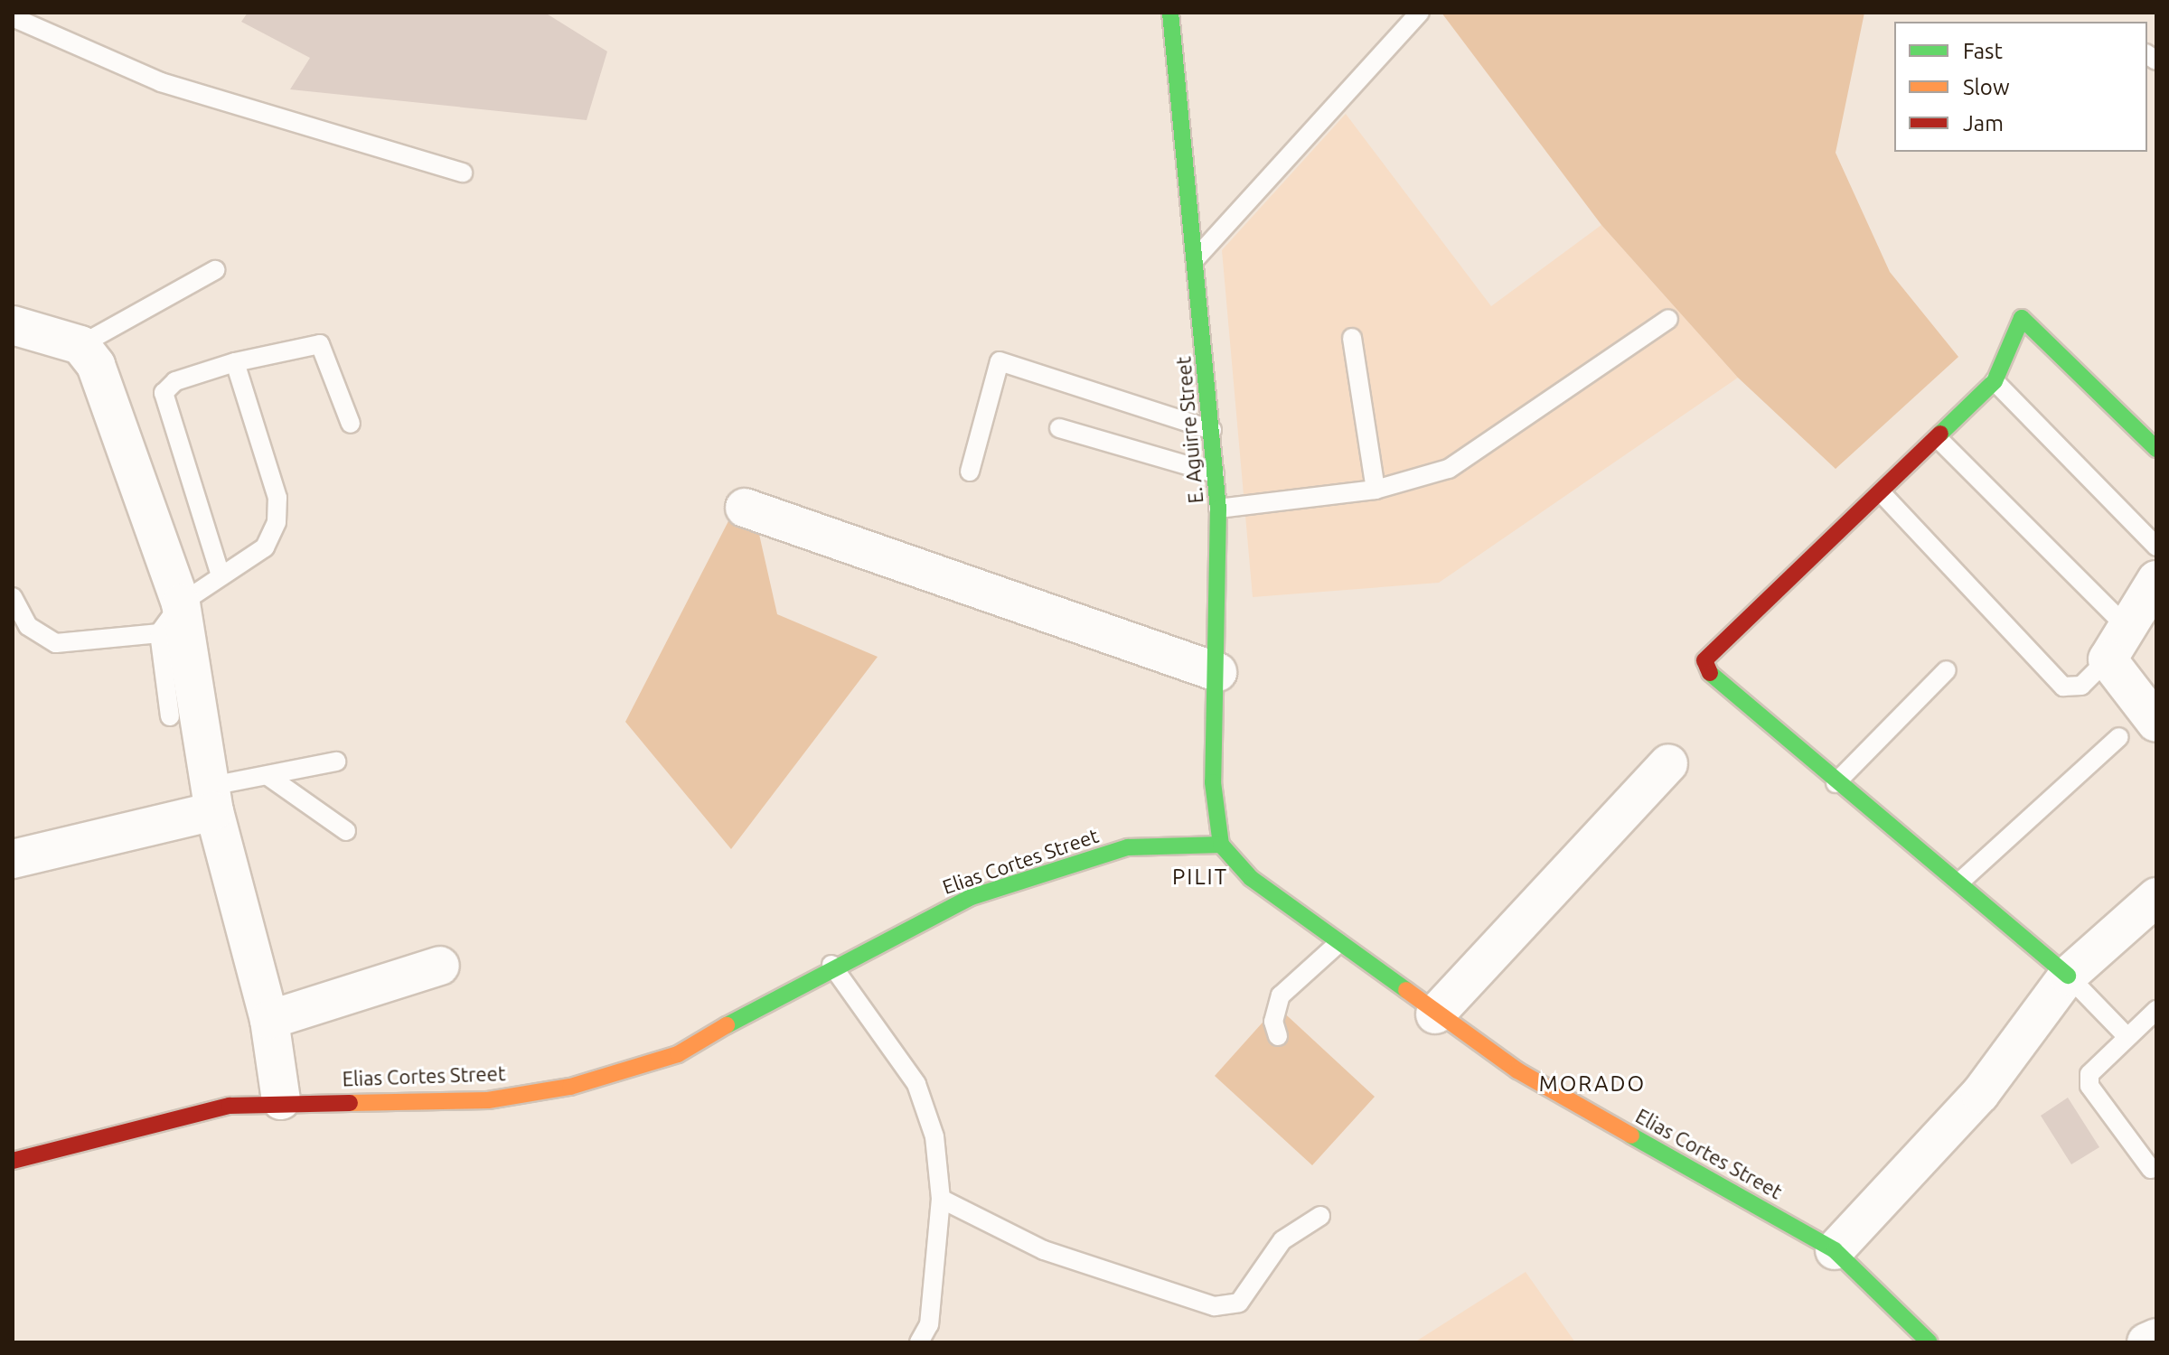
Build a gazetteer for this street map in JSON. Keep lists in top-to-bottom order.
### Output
{
  "streets": {
    "street": ["E. Aguirre Street", "Elias Cortes Street"]
  },
  "crossings": [
    ["E. Aguirre Street", "Elias Cortes Street"]
  ],
  "districts": ["PILIT", "MORADO"],
  "legend": ["Fast", "Slow", "Jam"]
}
